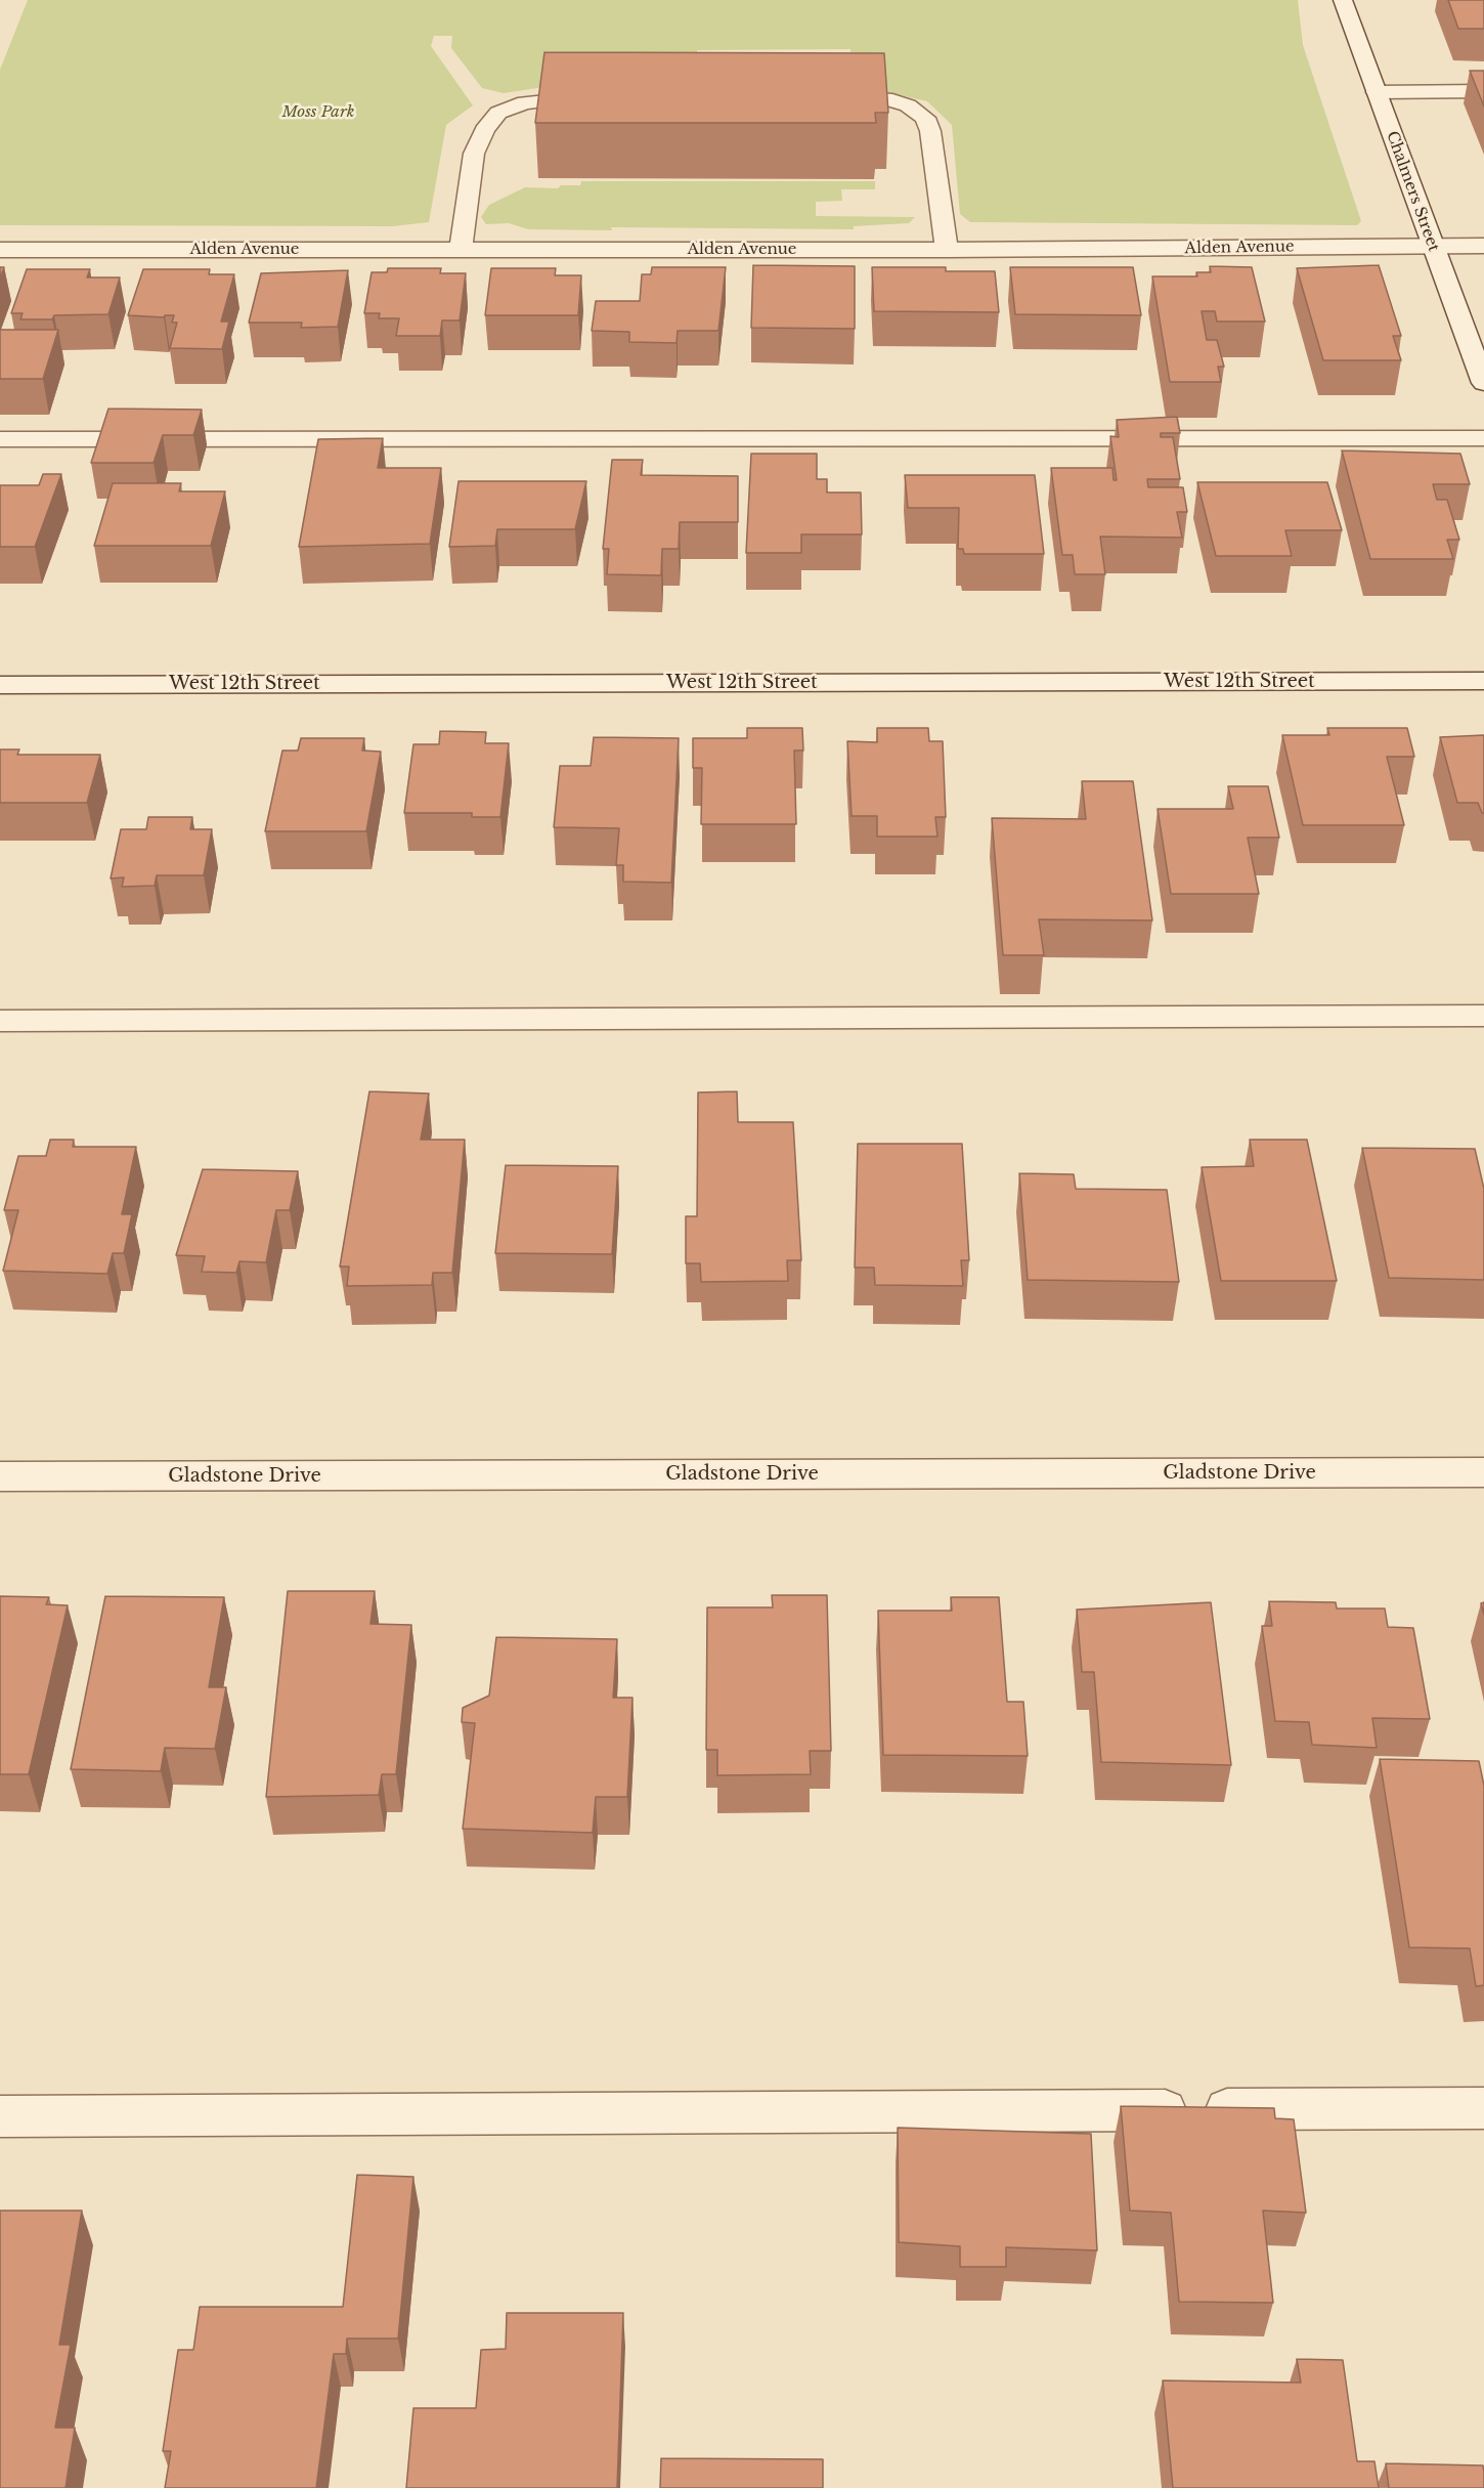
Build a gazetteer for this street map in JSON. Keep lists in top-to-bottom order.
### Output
{
  "streets": {
    "street": [
      "Chalmers Street",
      "Alden Avenue",
      "West 12th Street",
      "Gladstone Drive"
    ]
  },
  "crossings": [
    ["Chalmers Street", "Alden Avenue"]
  ],
  "parks": ["Moss Park"]
}
